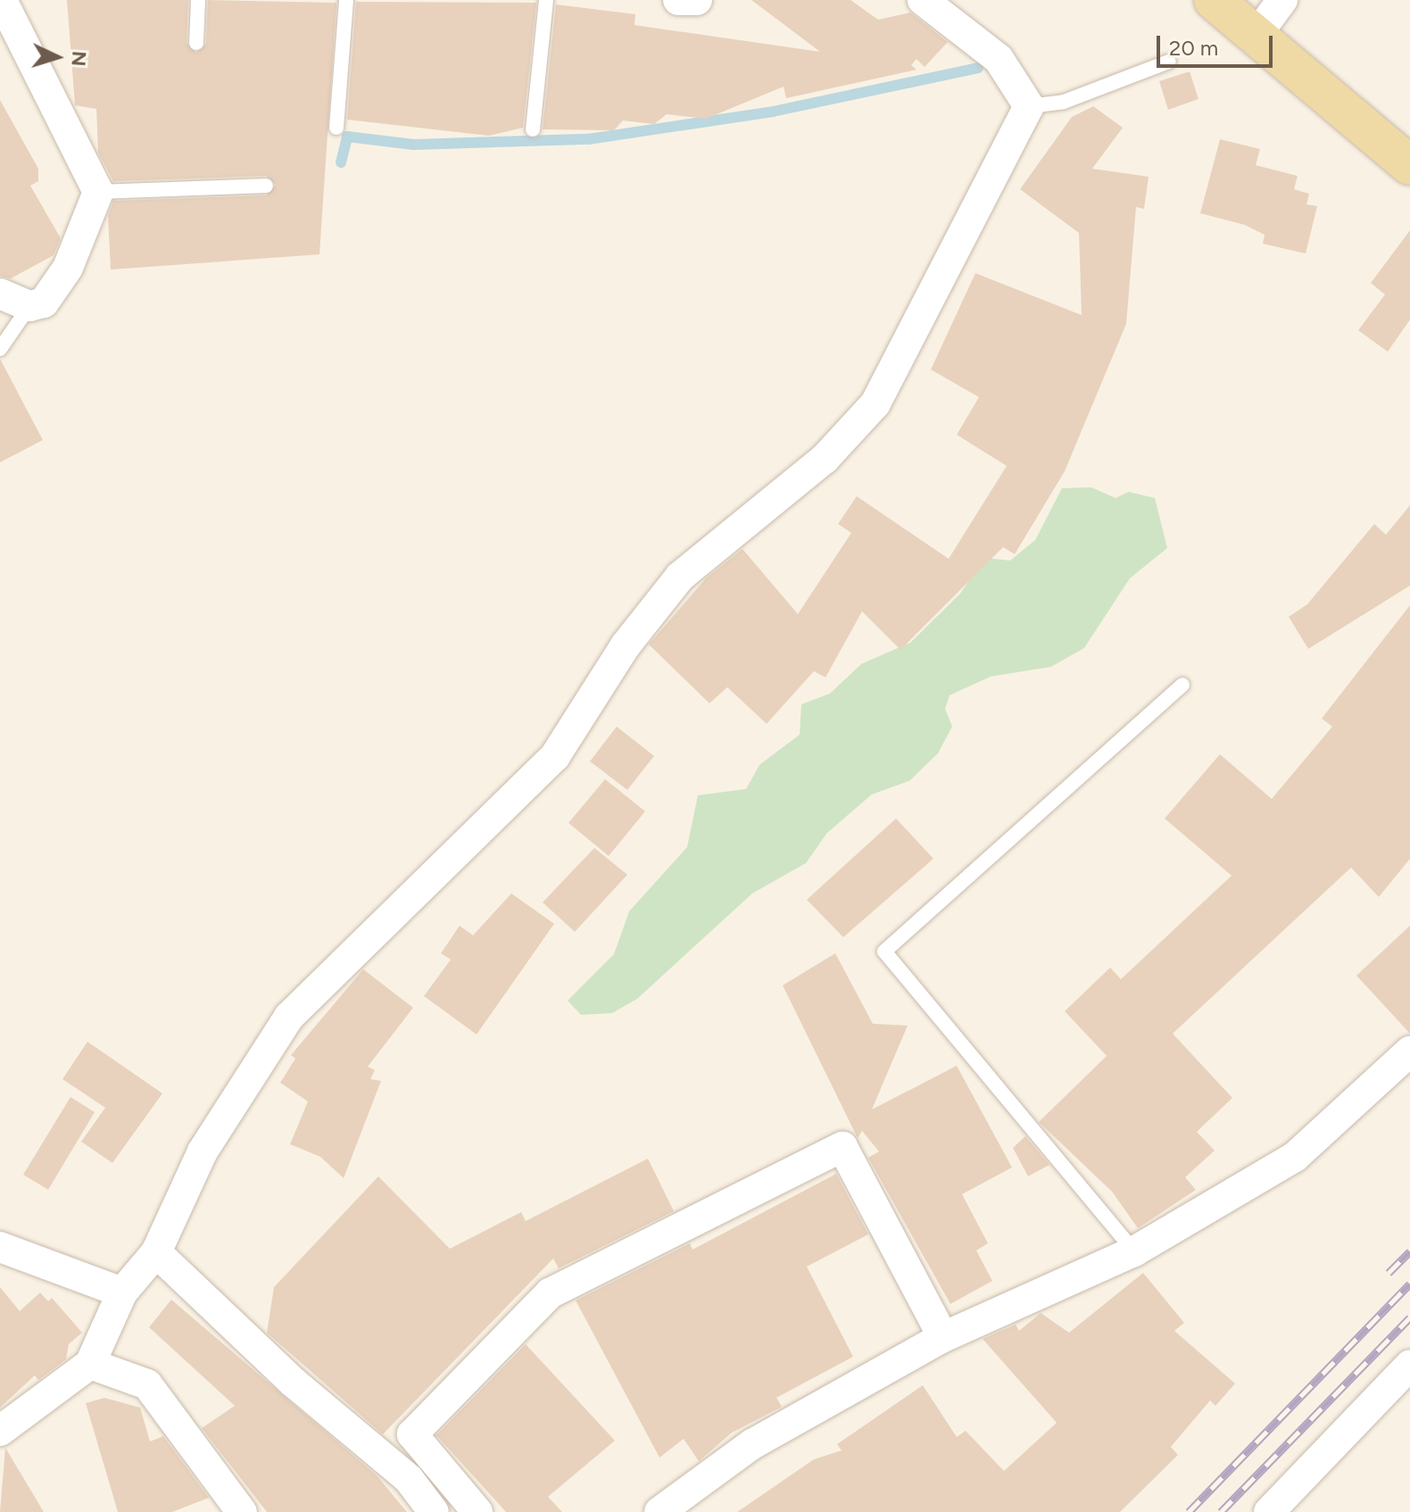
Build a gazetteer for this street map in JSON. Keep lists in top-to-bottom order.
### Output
{
  "scale_bar": "20 m",
  "north": "right"
}
